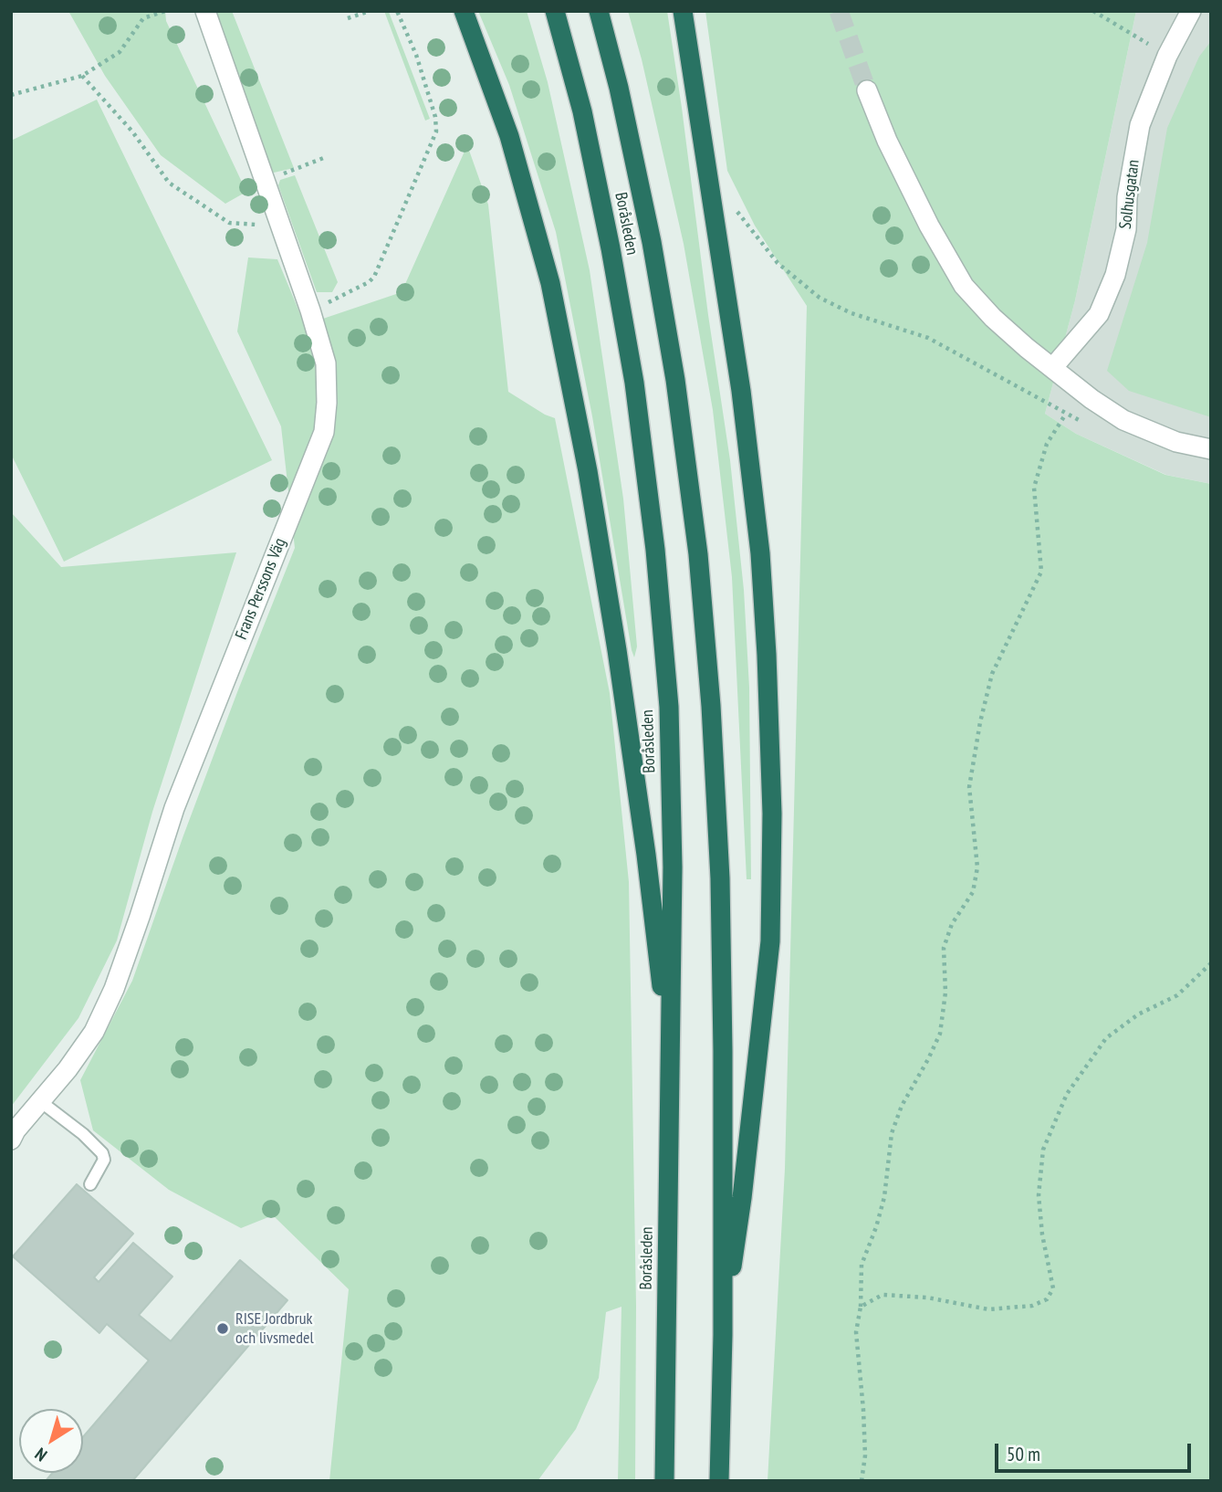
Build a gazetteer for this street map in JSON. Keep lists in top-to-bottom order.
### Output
{
  "streets": {
    "highway": ["Boråsleden"],
    "street": ["Solhusgatan", "Frans Perssons Väg"]
  },
  "places": ["RISE Jordbruk och livsmedel"],
  "scale_bar": "50 m",
  "north": "bottom left"
}
